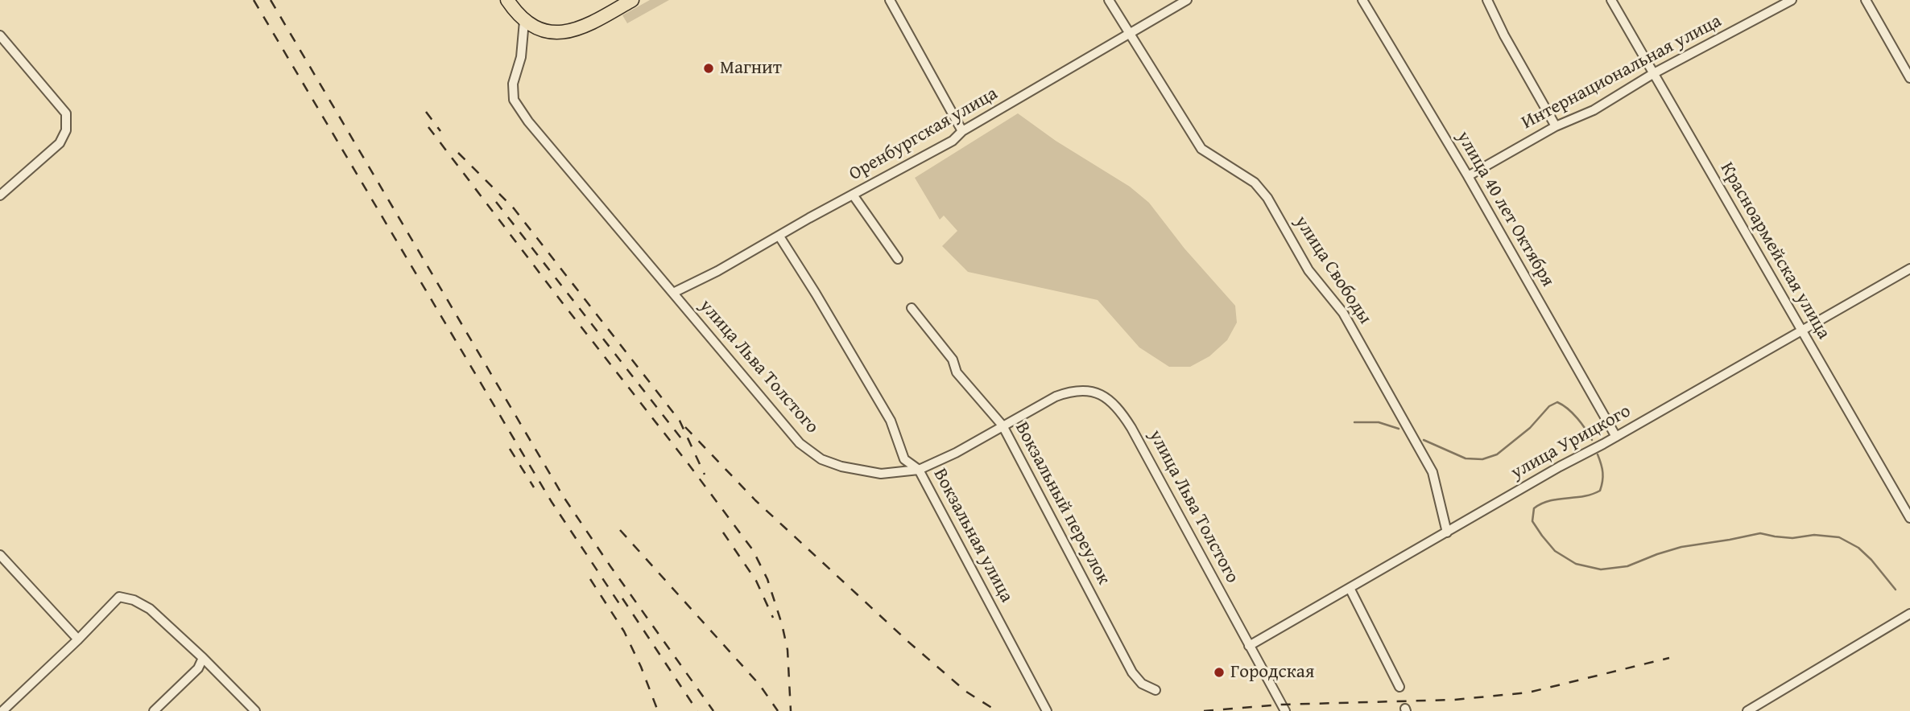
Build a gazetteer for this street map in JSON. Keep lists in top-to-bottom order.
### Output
{
  "streets": {
    "street": [
      "Интернациональная улица",
      "Оренбургская улица",
      "улица 40 лет Октября",
      "Красноармейская улица",
      "улица Свободы",
      "улица Льва Толстого",
      "улица Урицкого",
      "Вокзальный переулок",
      "Вокзальная улица"
    ]
  },
  "crossings": [
    ["Интернациональная улица", "улица 40 лет Октября"],
    ["Интернациональная улица", "Красноармейская улица"],
    ["Оренбургская улица", "улица Свободы"],
    ["Оренбургская улица", "улица Льва Толстого"],
    ["Оренбургская улица", "Вокзальная улица"],
    ["улица 40 лет Октября", "улица Урицкого"],
    ["Красноармейская улица", "улица Урицкого"],
    ["улица Свободы", "улица Урицкого"],
    ["улица Льва Толстого", "улица Урицкого"],
    ["улица Льва Толстого", "Вокзальный переулок"],
    ["улица Льва Толстого", "Вокзальная улица"]
  ],
  "places": ["Магнит", "Городская"]
}
